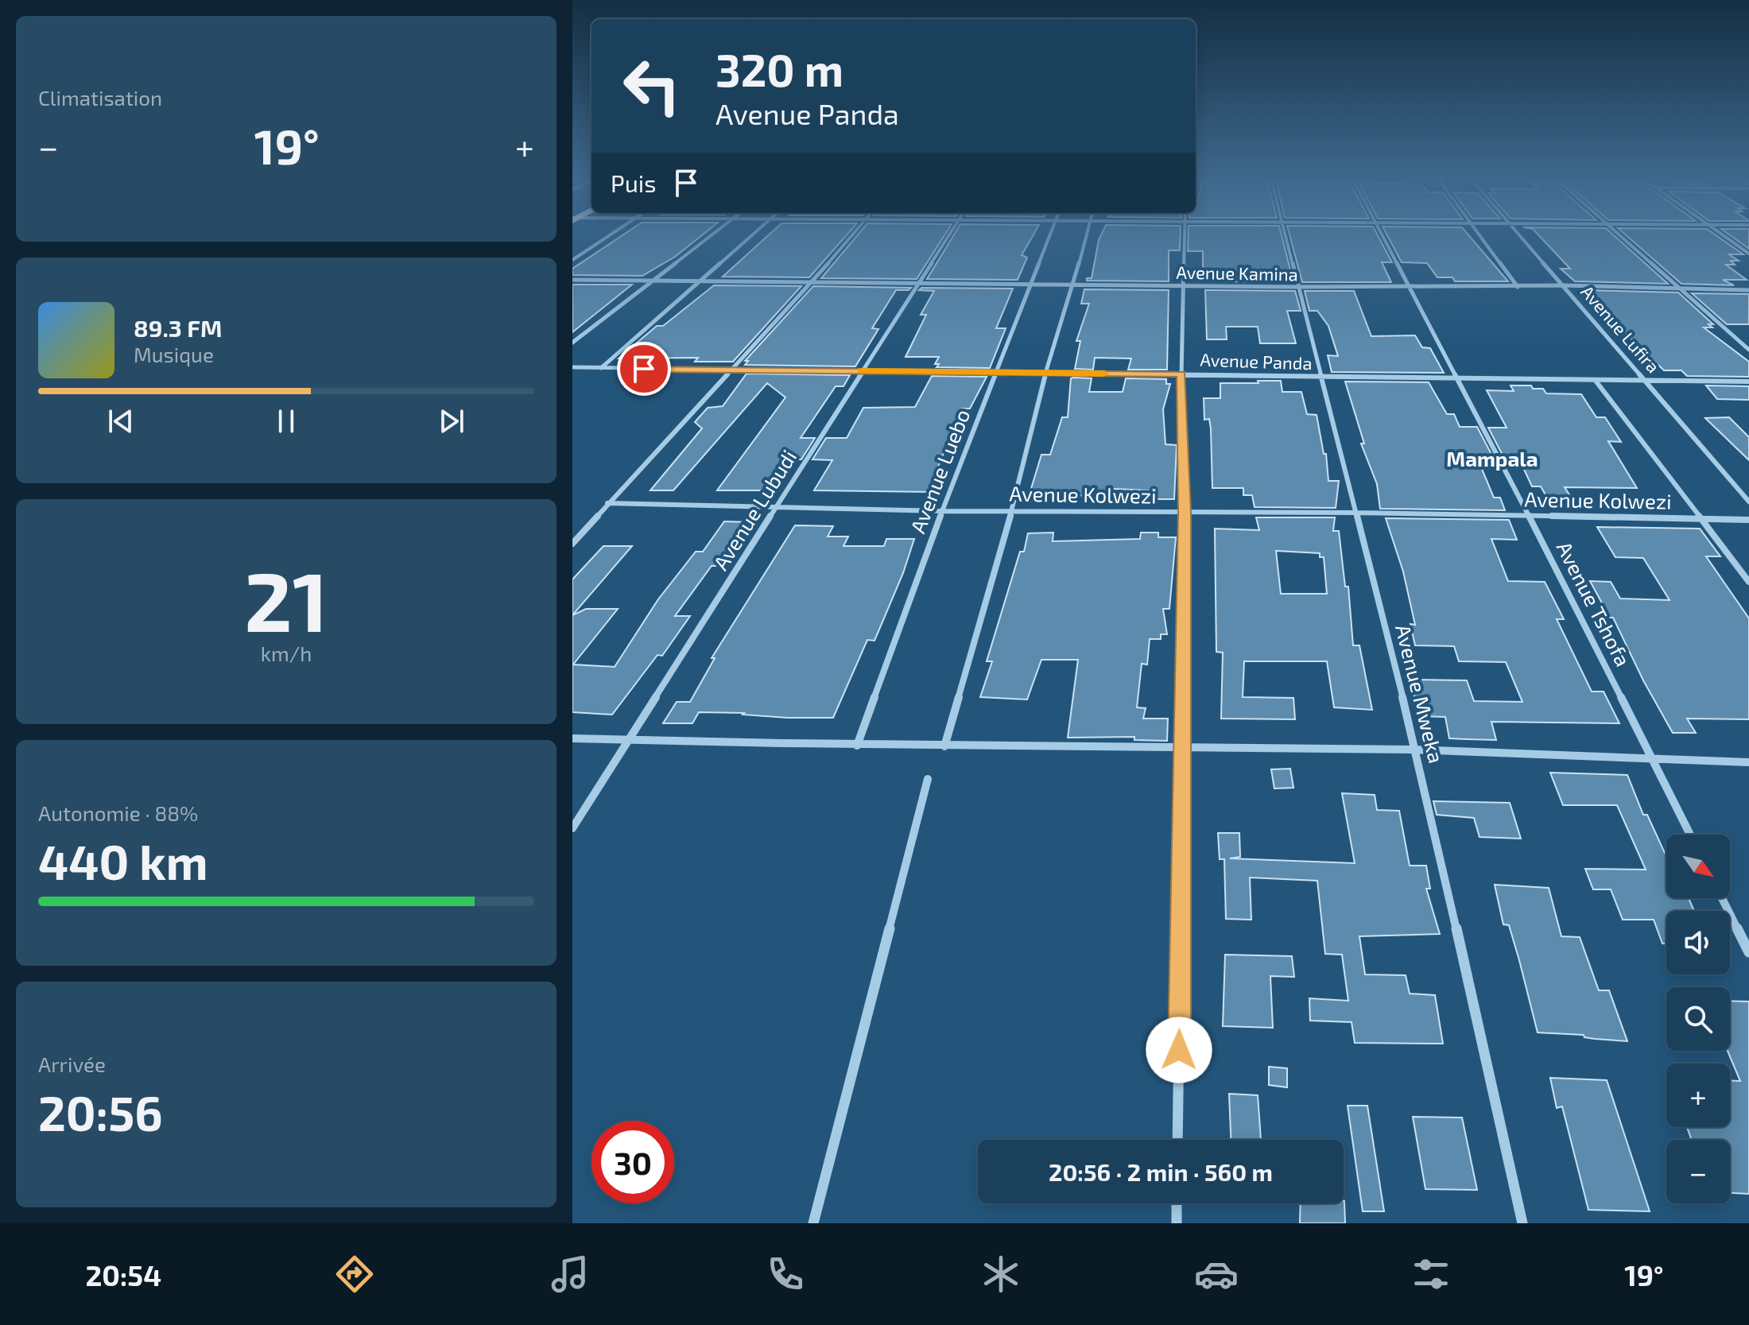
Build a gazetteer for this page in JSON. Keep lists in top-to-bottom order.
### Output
{
  "streets": {
    "street": [
      "Avenue Kamina",
      "Avenue Lufira",
      "Avenue Panda",
      "Avenue Luebo",
      "Avenue Kolwezi",
      "Avenue Lubudi",
      "Avenue Tshofa",
      "Avenue Mweka"
    ]
  },
  "crossings": [
    ["Avenue Kamina", "Avenue Lufira"],
    ["Avenue Kamina", "Avenue Luebo"],
    ["Avenue Kamina", "Avenue Lubudi"],
    ["Avenue Kamina", "Avenue Tshofa"],
    ["Avenue Kamina", "Avenue Mweka"],
    ["Avenue Lufira", "Avenue Panda"],
    ["Avenue Panda", "Avenue Luebo"],
    ["Avenue Panda", "Avenue Lubudi"],
    ["Avenue Panda", "Avenue Tshofa"],
    ["Avenue Panda", "Avenue Mweka"],
    ["Avenue Luebo", "Avenue Kolwezi"],
    ["Avenue Kolwezi", "Avenue Lubudi"],
    ["Avenue Kolwezi", "Avenue Tshofa"],
    ["Avenue Kolwezi", "Avenue Mweka"]
  ],
  "districts": ["Mampala"],
  "north": "bottom right",
  "page": {
    "tile": [
      "Climatisation",
      ["21", "km/h"],
      ["Autonomie · 88%", "440 km"],
      ["Arrivée", "20:56"]
    ],
    "turn": ["320 m", "Avenue Panda"],
    "heat": ["−", "19°", "+"],
    "then": "Puis",
    "song": ["89.3 FM", "Musique"],
    "map_buttons": ["+", "−"],
    "limit": "30",
    "trip": "20:56 · 2 min · 560 m",
    "tabs": ["20:54", "19°"]
  }
}
